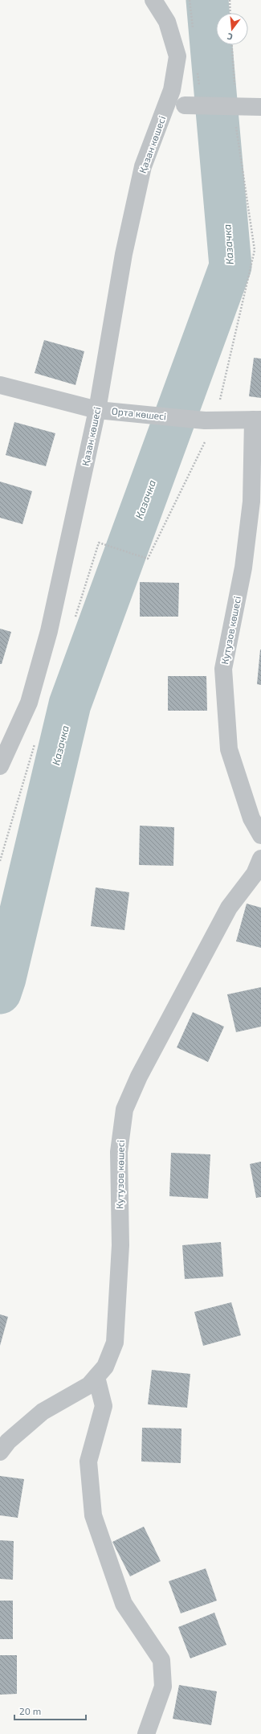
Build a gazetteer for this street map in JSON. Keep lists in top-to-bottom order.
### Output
{
  "streets": {
    "street": ["Қазан көшесі", "Орта көшесі", "Кутузов көшесі"]
  },
  "crossings": [
    ["Қазан көшесі", "Орта көшесі"],
    ["Орта көшесі", "Кутузов көшесі"]
  ],
  "water": ["Казачка"],
  "scale_bar": "20 m",
  "north": "bottom"
}
